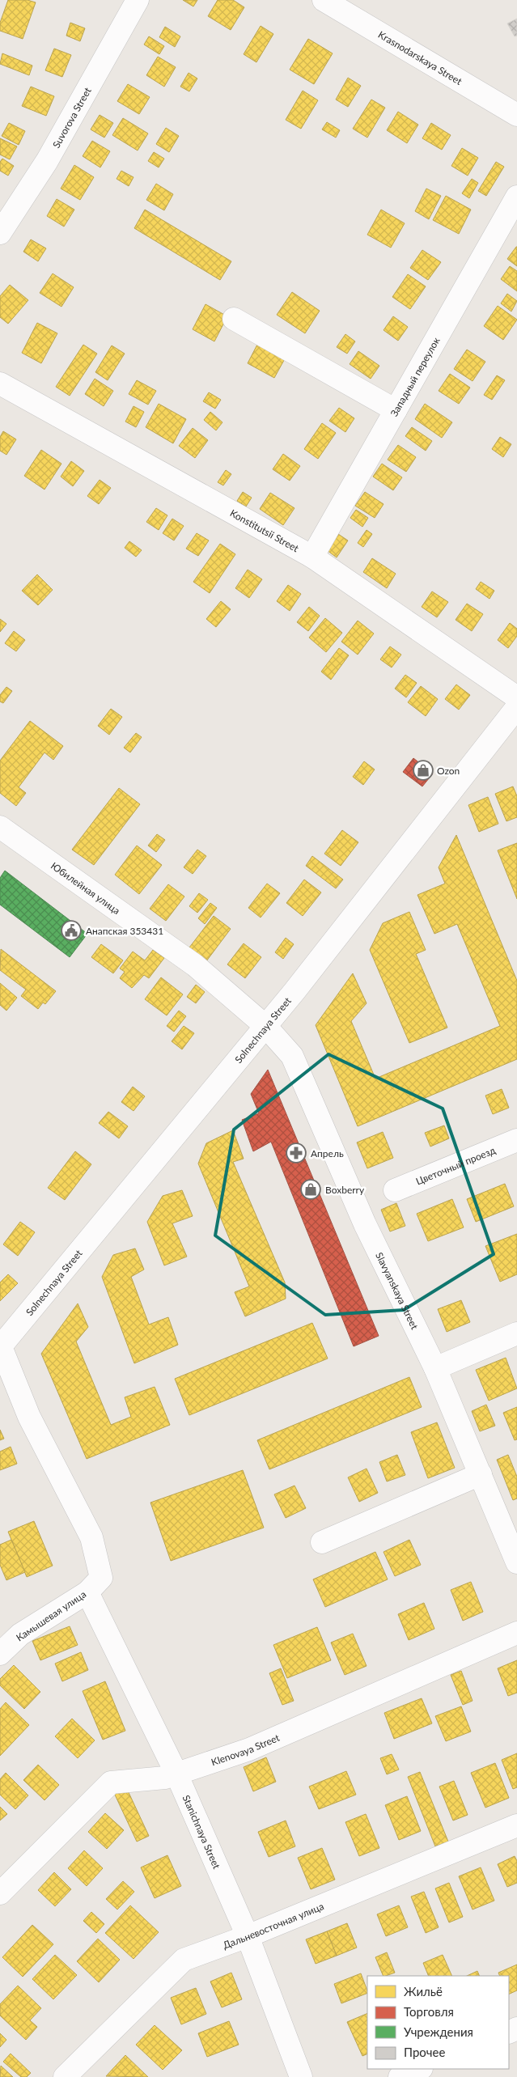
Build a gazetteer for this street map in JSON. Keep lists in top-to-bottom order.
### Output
{
  "streets": {
    "street": [
      "Krasnodarskaya Street",
      "Suvorova Street",
      "Западный переулок",
      "Konstitutsii Street",
      "Юбилейная улица",
      "Solnechnaya Street",
      "Цветочный проезд",
      "Slavyanskaya Street",
      "Камышевая улица",
      "Klenovaya Street",
      "Stanichnaya Street",
      "Дальневосточная улица"
    ]
  },
  "crossings": [
    ["Западный переулок", "Konstitutsii Street"],
    ["Юбилейная улица", "Solnechnaya Street"],
    ["Юбилейная улица", "Slavyanskaya Street"],
    ["Solnechnaya Street", "Slavyanskaya Street"],
    ["Solnechnaya Street", "Stanichnaya Street"],
    ["Камышевая улица", "Stanichnaya Street"],
    ["Klenovaya Street", "Stanichnaya Street"],
    ["Stanichnaya Street", "Дальневосточная улица"]
  ],
  "places": {
    "shop": ["Ozon", "Boxberry"],
    "public building": ["Анапская 353431"],
    "pharmacy": ["Апрель"]
  },
  "legend": [
    "Жильё",
    "Торговля",
    "Учреждения",
    "Прочее"
  ]
}
